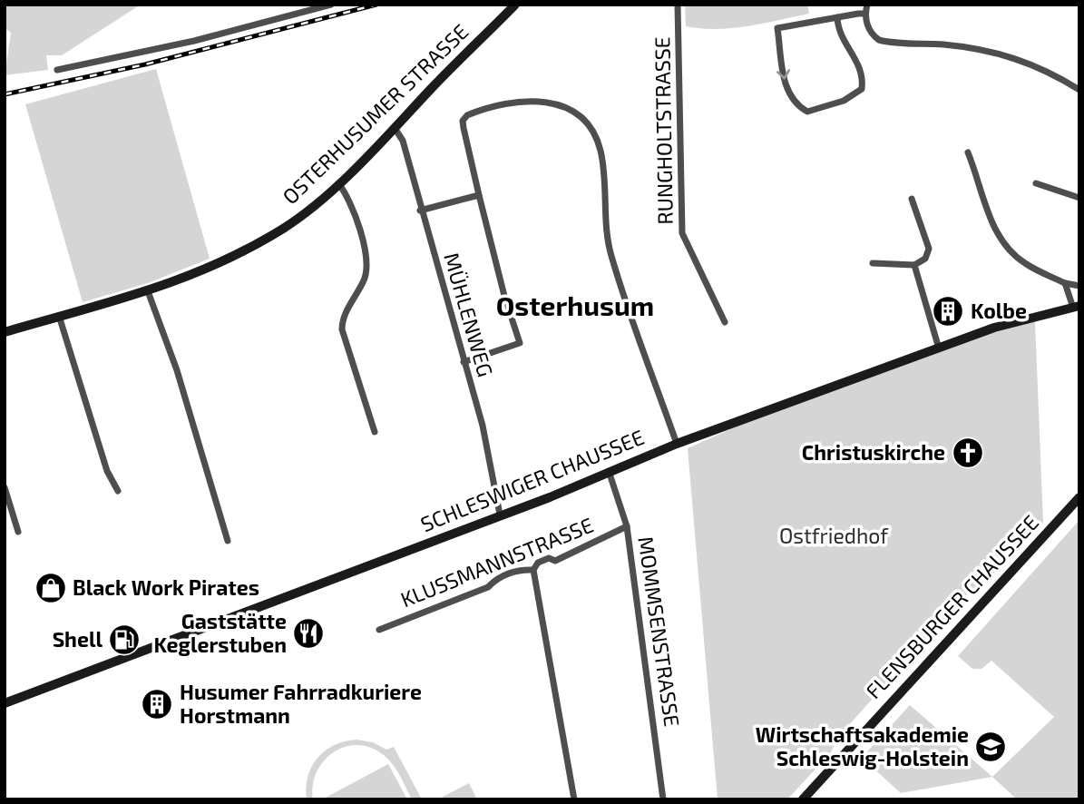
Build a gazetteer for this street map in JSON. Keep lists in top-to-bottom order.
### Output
{
  "streets": {
    "street": [
      "OSTERHUSUMER STRASSE",
      "RUNGHOLTSTRASSE",
      "MÜHLENWEG",
      "SCHLESWIGER CHAUSSEE",
      "KLUSSMANNSTRASSE",
      "FLENSBURGER CHAUSSEE",
      "MOMMSENSTRASSE"
    ]
  },
  "crossings": [
    ["OSTERHUSUMER STRASSE", "MÜHLENWEG"],
    ["MÜHLENWEG", "SCHLESWIGER CHAUSSEE"],
    ["SCHLESWIGER CHAUSSEE", "MOMMSENSTRASSE"],
    ["KLUSSMANNSTRASSE", "MOMMSENSTRASSE"]
  ],
  "districts": ["Osterhusum"],
  "parks": ["Ostfriedhof"],
  "places": {
    "building": ["Kolbe", "Husumer Fahrradkuriere Horstmann"],
    "church": ["Christuskirche"],
    "shop": ["Black Work Pirates"],
    "restaurant": ["Gaststätte Keglerstuben"],
    "fuel station": ["Shell"],
    "school or university": ["Wirtschaftsakademie Schleswig-Holstein"]
  }
}
